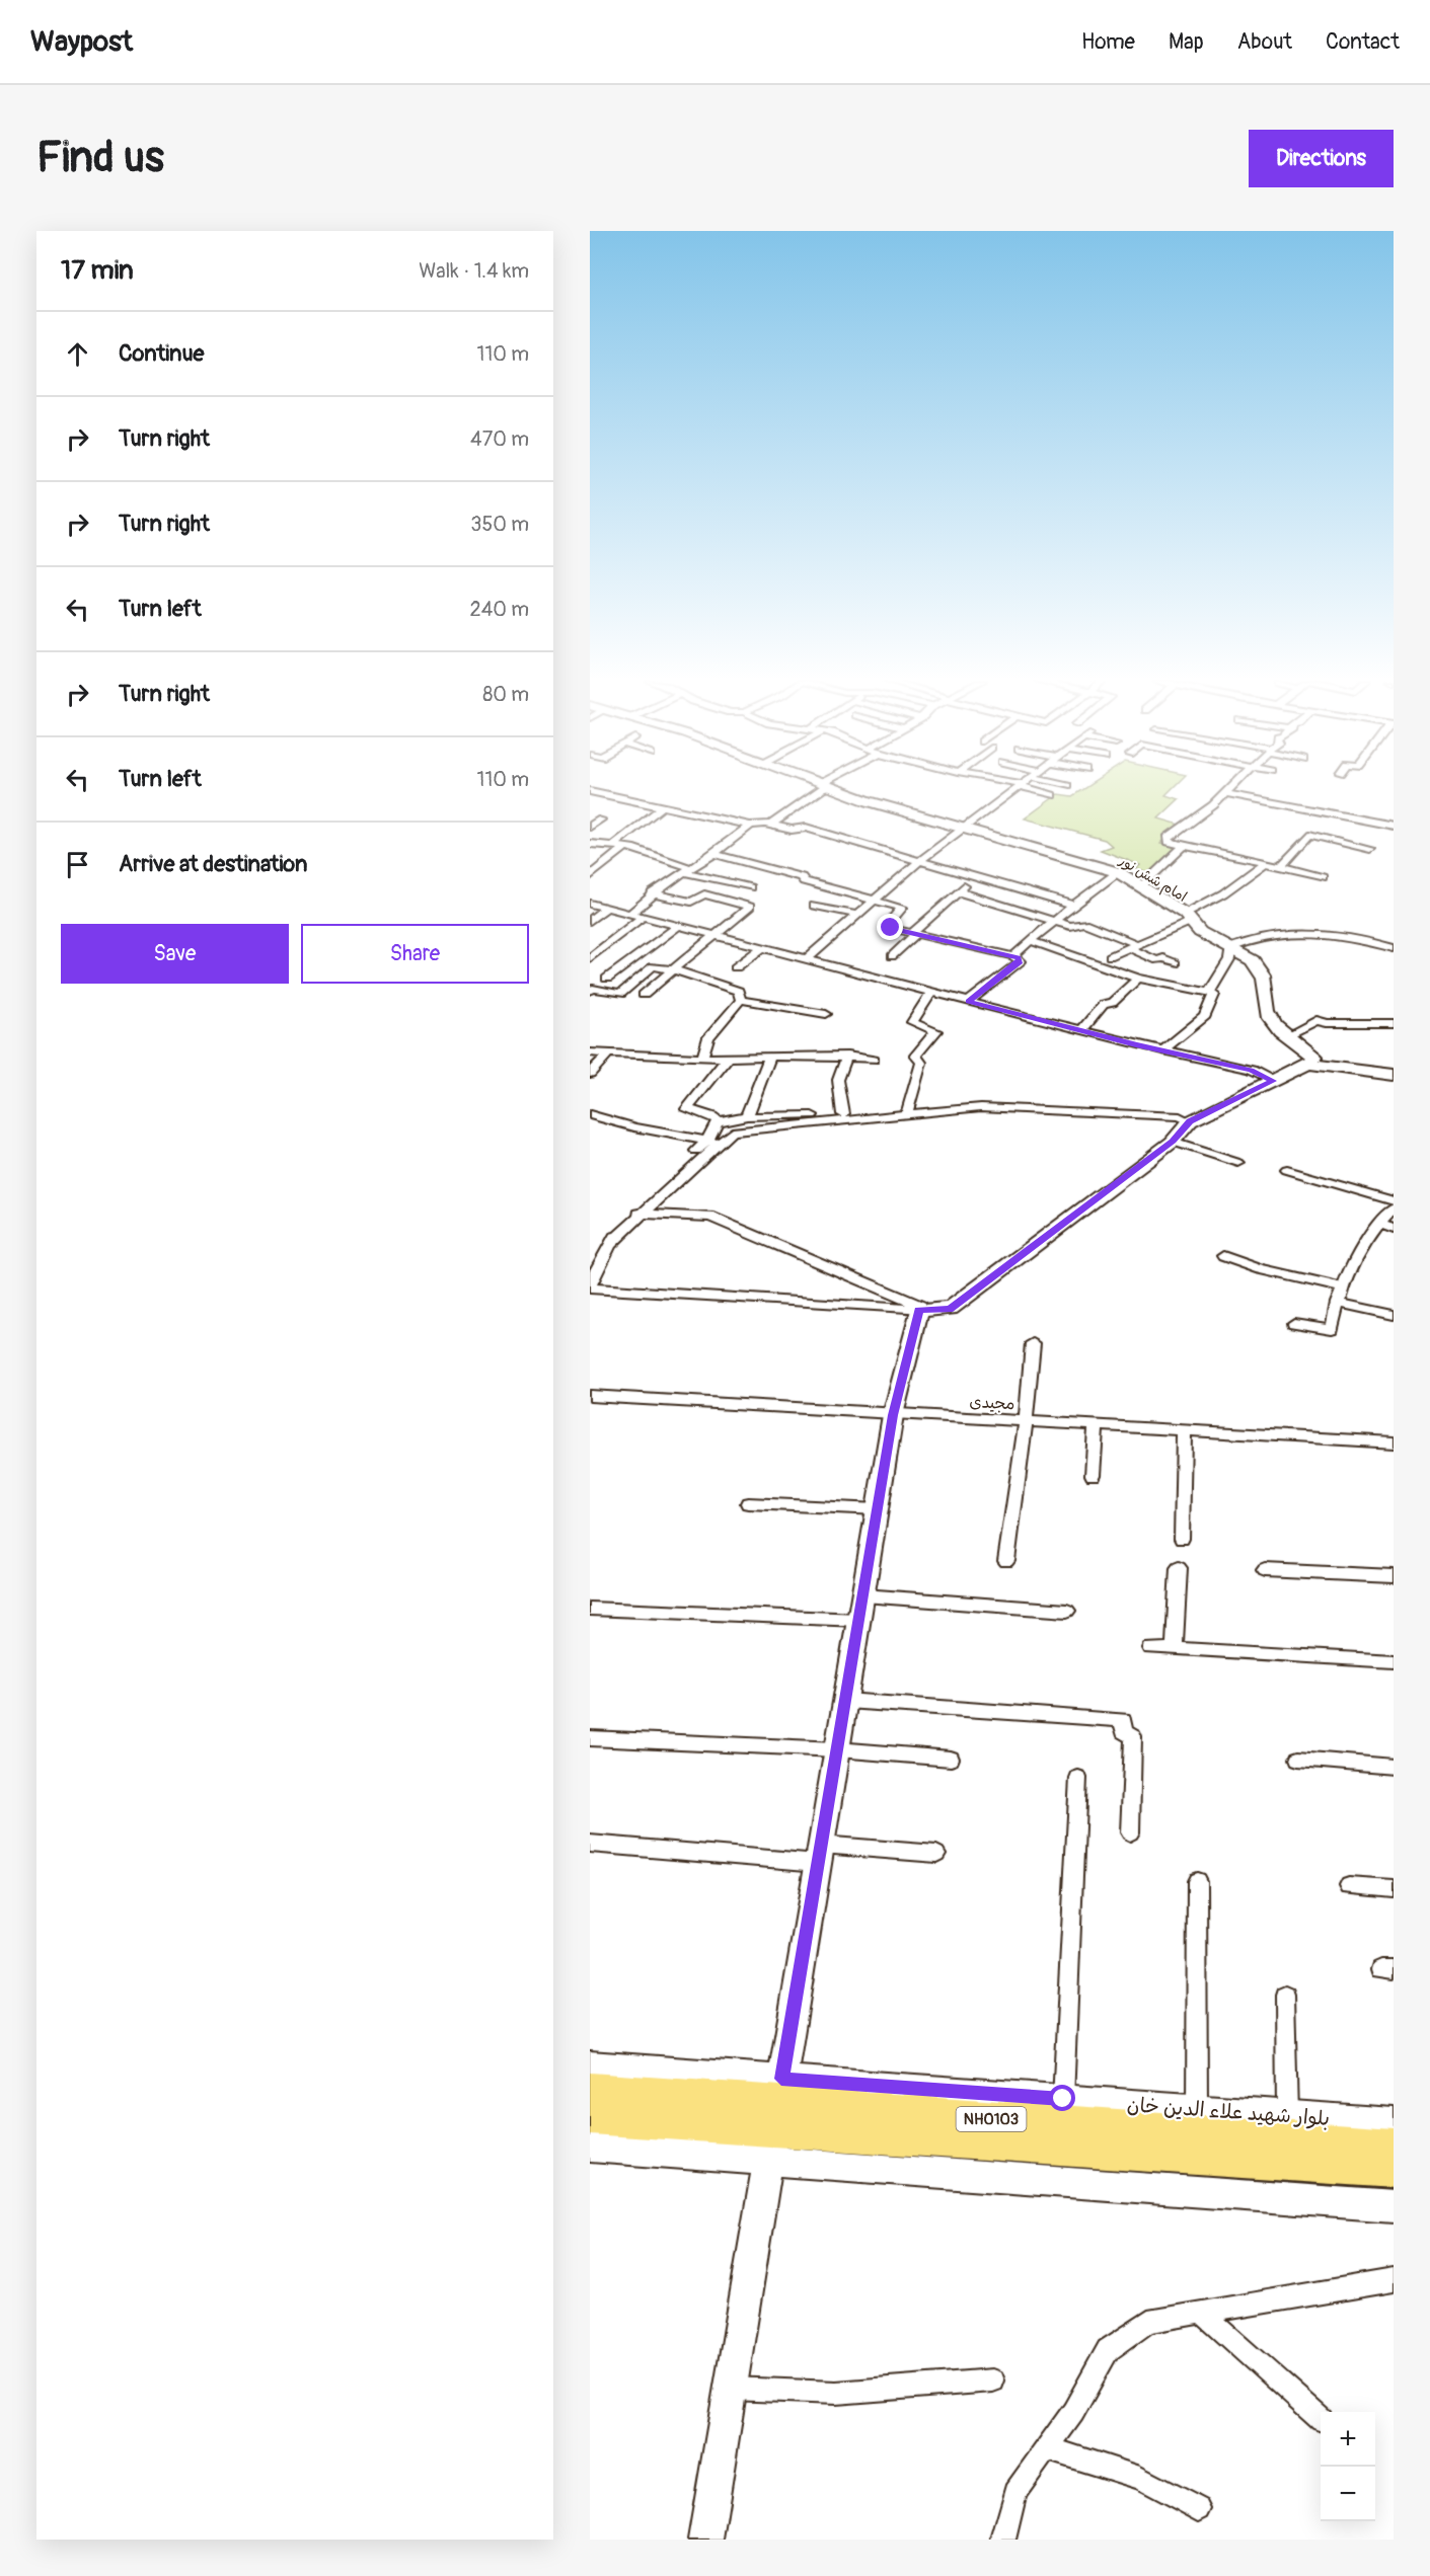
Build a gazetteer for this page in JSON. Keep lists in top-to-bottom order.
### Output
{
  "streets": {
    "highway": ["NH0103"],
    "street": ["امام شش نور", "مجیدی", "بلوار شهید علاء الدین خان"]
  },
  "crossings": [
    ["بلوار شهید علاء الدین خان", "NH0103"]
  ],
  "page": {
    "header": "Waypost",
    "nav": [
      "Home",
      "Map",
      "About",
      "Contact"
    ],
    "buttons": [
      "Directions",
      ["Save", "Share"]
    ],
    "title": "Find us",
    "heading": ["17 min", "Walk · 1.4 km"],
    "list": [
      ["Continue", "110 m"],
      ["Turn right", "470 m"],
      ["Turn right", "350 m"],
      ["Turn left", "240 m"],
      ["Turn right", "80 m"],
      ["Turn left", "110 m"],
      "Arrive at destination"
    ],
    "map_buttons": ["+", "−"]
  }
}
